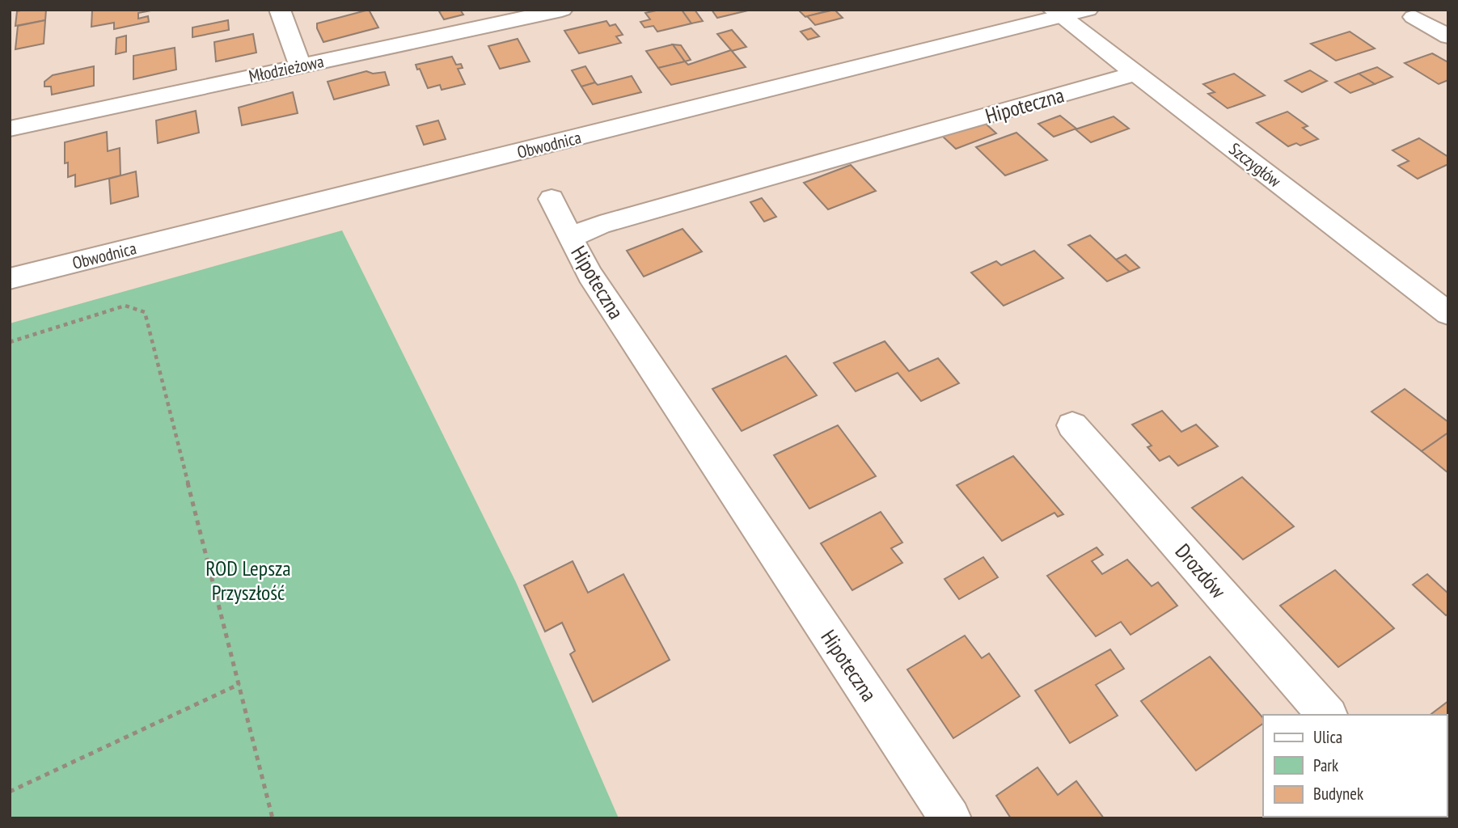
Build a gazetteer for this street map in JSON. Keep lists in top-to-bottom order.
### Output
{
  "streets": {
    "main road": [
      "Młodzieżowa",
      "Hipoteczna",
      "Obwodnica",
      "Szczygłów",
      "Drozdów"
    ]
  },
  "crossings": [
    ["Hipoteczna", "Szczygłów"],
    ["Obwodnica", "Szczygłów"]
  ],
  "parks": ["ROD Lepsza Przyszłość"],
  "legend": ["Ulica", "Park", "Budynek"]
}
